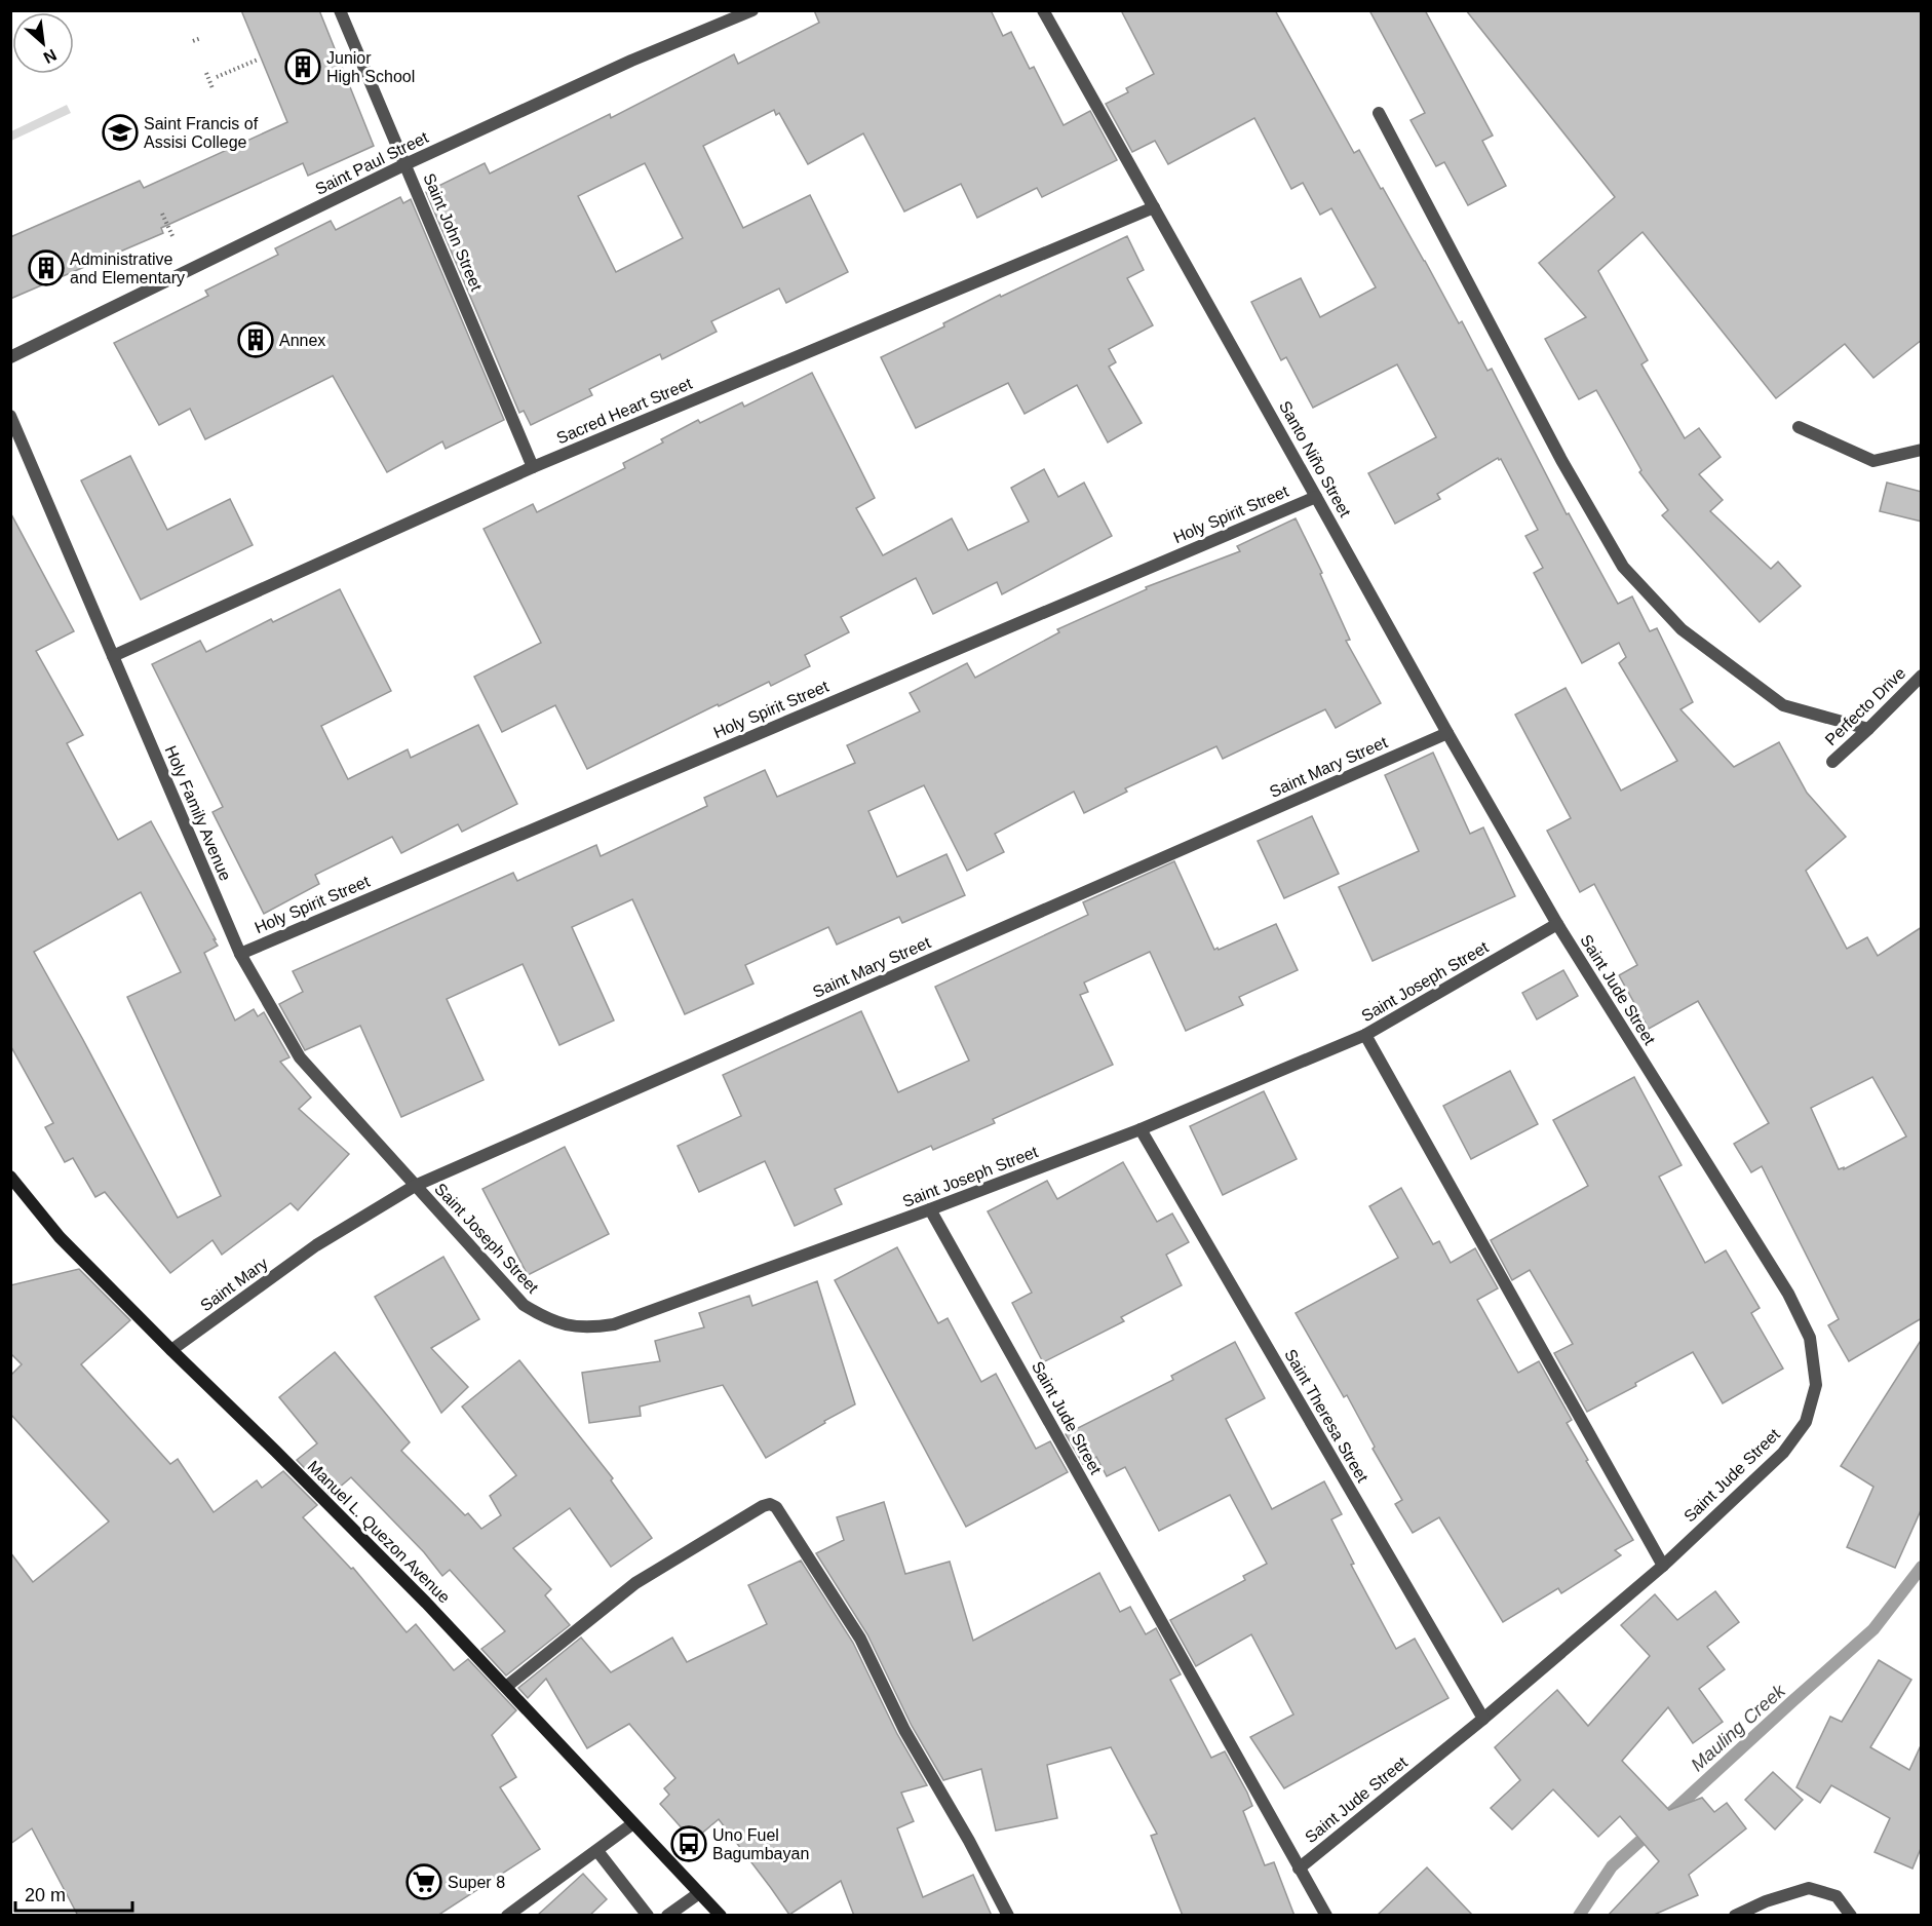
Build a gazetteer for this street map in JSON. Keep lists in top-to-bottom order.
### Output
{
  "streets": {
    "main road": ["Manuel L. Quezon Avenue"],
    "street": [
      "Saint Paul Street",
      "Saint John Street",
      "Sacred Heart Street",
      "Santo Niño Street",
      "Holy Spirit Street",
      "Perfecto Drive",
      "Saint Mary Street",
      "Holy Family Avenue",
      "Saint Joseph Street",
      "Saint Jude Street",
      "Saint Mary",
      "Saint Theresa Street"
    ]
  },
  "crossings": [
    ["Saint Paul Street", "Saint John Street"],
    ["Saint John Street", "Sacred Heart Street"],
    ["Sacred Heart Street", "Santo Niño Street"],
    ["Sacred Heart Street", "Holy Family Avenue"],
    ["Santo Niño Street", "Holy Spirit Street"],
    ["Santo Niño Street", "Saint Mary Street"],
    ["Santo Niño Street", "Saint Joseph Street"],
    ["Santo Niño Street", "Saint Jude Street"],
    ["Holy Spirit Street", "Holy Family Avenue"],
    ["Saint Mary Street", "Holy Family Avenue"],
    ["Saint Mary Street", "Saint Joseph Street"],
    ["Saint Mary Street", "Saint Mary"],
    ["Holy Family Avenue", "Saint Joseph Street"],
    ["Saint Joseph Street", "Saint Jude Street"],
    ["Saint Joseph Street", "Saint Theresa Street"],
    ["Saint Jude Street", "Saint Theresa Street"],
    ["Saint Mary", "Manuel L. Quezon Avenue"]
  ],
  "water": ["Mauling Creek"],
  "places": {
    "building": ["Junior High School", "Administrative and Elementary", "Annex"],
    "school or university": ["Saint Francis of Assisi College"],
    "bus stop": ["Uno Fuel Bagumbayan"],
    "supermarket": ["Super 8"]
  },
  "scale_bar": "20 m",
  "north": "bottom right"
}
